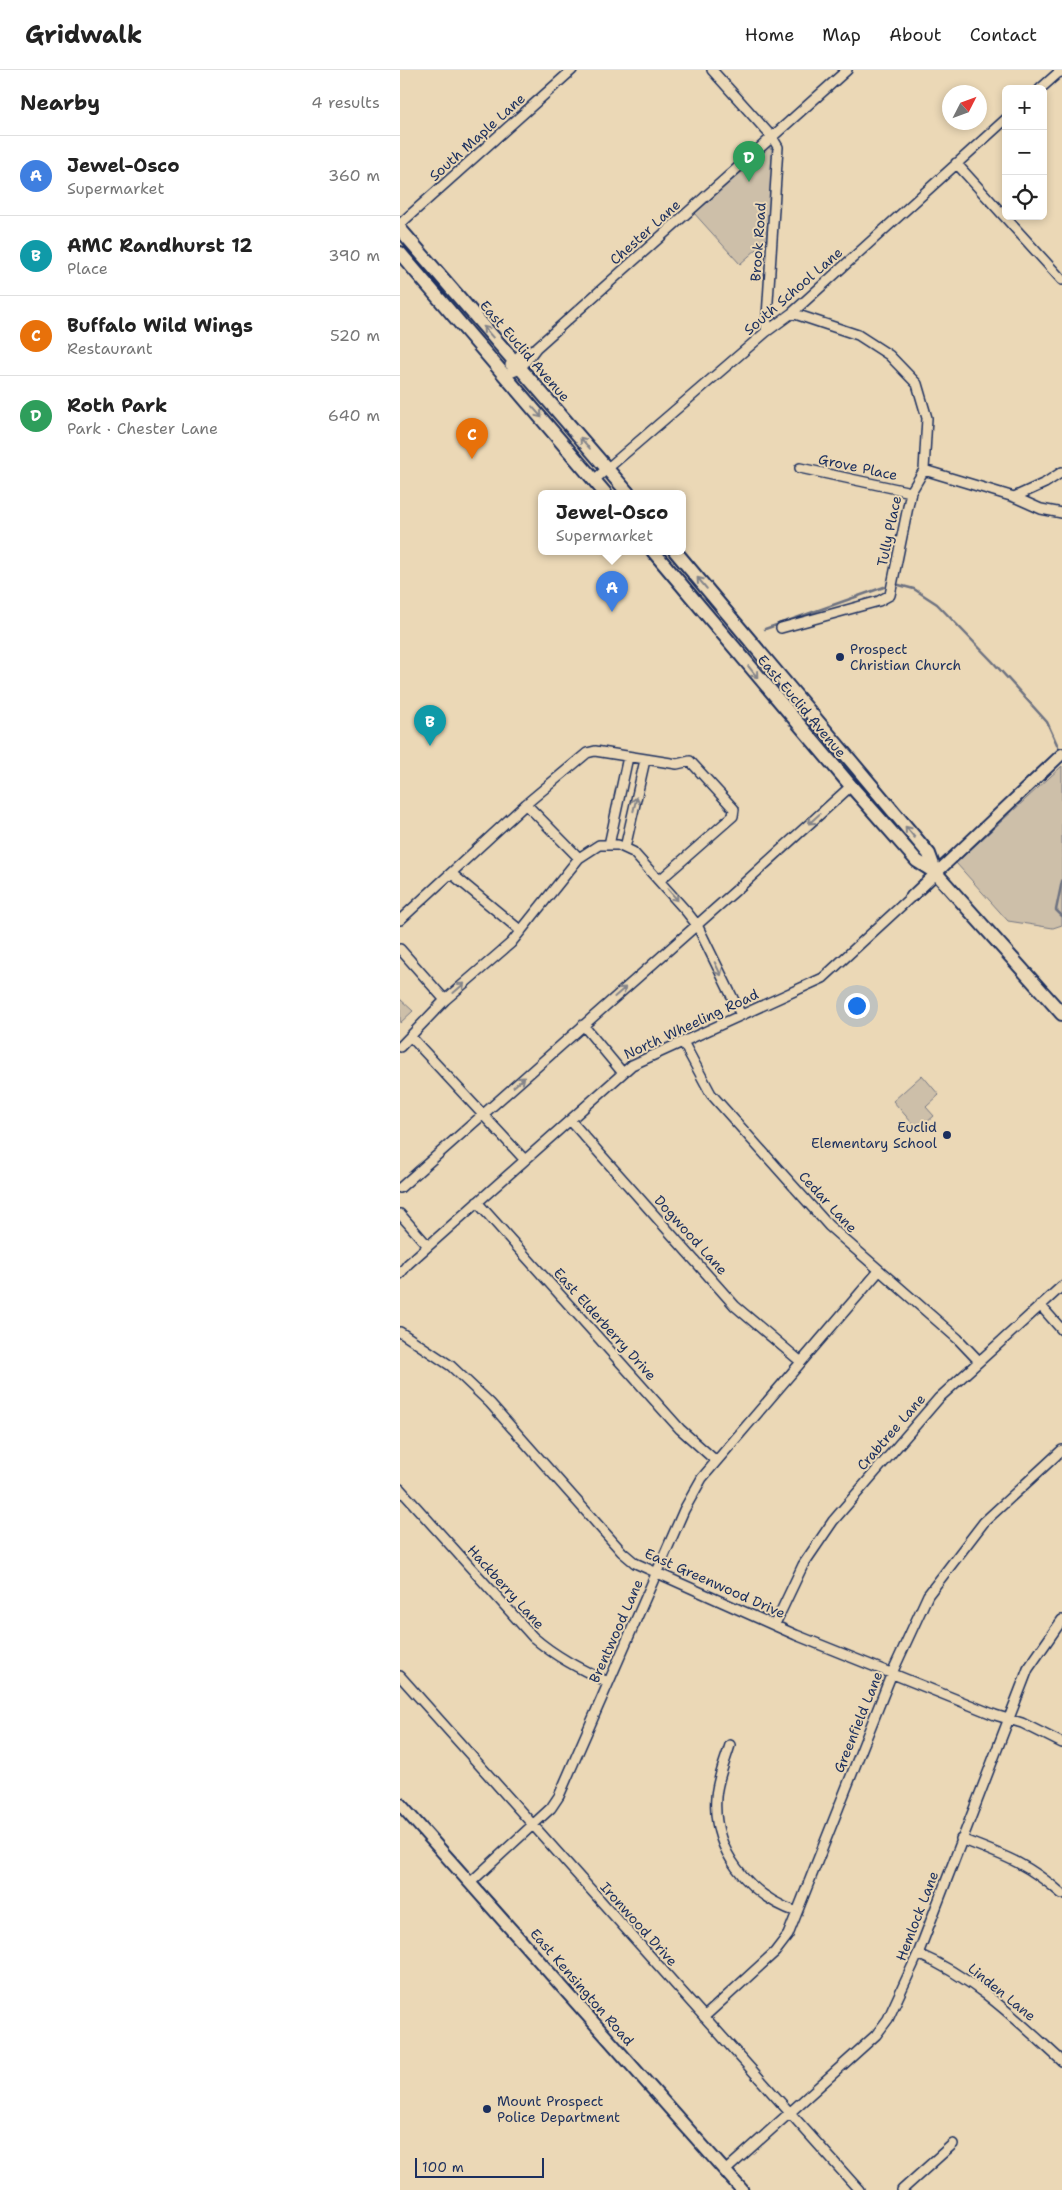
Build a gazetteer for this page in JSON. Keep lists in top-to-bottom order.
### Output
{
  "streets": {
    "main road": ["East Euclid Avenue", "East Kensington Road"],
    "street": [
      "South Maple Lane",
      "Chester Lane",
      "Brook Road",
      "South School Lane",
      "Grove Place",
      "Tully Place",
      "North Wheeling Road",
      "Cedar Lane",
      "Dogwood Lane",
      "East Elderberry Drive",
      "Crabtree Lane",
      "East Greenwood Drive",
      "Hackberry Lane",
      "Brentwood Lane",
      "Greenfield Lane",
      "Hemlock Lane",
      "Ironwood Drive",
      "Linden Lane"
    ]
  },
  "crossings": [
    ["Chester Lane", "Brook Road"],
    ["Chester Lane", "East Euclid Avenue"],
    ["Brook Road", "South School Lane"],
    ["South School Lane", "East Euclid Avenue"],
    ["South School Lane", "Tully Place"],
    ["East Euclid Avenue", "North Wheeling Road"],
    ["Grove Place", "Tully Place"],
    ["North Wheeling Road", "Cedar Lane"],
    ["North Wheeling Road", "Dogwood Lane"],
    ["North Wheeling Road", "East Elderberry Drive"],
    ["Cedar Lane", "Crabtree Lane"],
    ["Cedar Lane", "Brentwood Lane"],
    ["Dogwood Lane", "Brentwood Lane"],
    ["East Elderberry Drive", "Brentwood Lane"],
    ["Crabtree Lane", "East Greenwood Drive"],
    ["East Greenwood Drive", "Brentwood Lane"],
    ["East Greenwood Drive", "Greenfield Lane"],
    ["East Greenwood Drive", "Hemlock Lane"],
    ["Hackberry Lane", "Brentwood Lane"],
    ["Brentwood Lane", "Ironwood Drive"],
    ["Brentwood Lane", "East Kensington Road"],
    ["Greenfield Lane", "Ironwood Drive"],
    ["Hemlock Lane", "Ironwood Drive"],
    ["Hemlock Lane", "East Kensington Road"],
    ["Hemlock Lane", "Linden Lane"]
  ],
  "places": ["Prospect Christian Church", "Euclid Elementary School", "Mount Prospect Police Department"],
  "scale_bar": "100 m",
  "north": "top right",
  "page": {
    "header": "Gridwalk",
    "nav": [
      "Home",
      "Map",
      "About",
      "Contact"
    ],
    "heading": ["Nearby", "4 results"],
    "map_buttons": ["+", "−"],
    "list": [
      {
        "mark": "A",
        "name": "Jewel-Osco",
        "note": "Supermarket",
        "value": "360 m"
      },
      {
        "mark": "B",
        "name": "AMC Randhurst 12",
        "note": "Place",
        "value": "390 m"
      },
      {
        "mark": "C",
        "name": "Buffalo Wild Wings",
        "note": "Restaurant",
        "value": "520 m"
      },
      {
        "mark": "D",
        "name": "Roth Park",
        "note": "Park · Chester Lane",
        "value": "640 m"
      }
    ],
    "pins": [
      "D",
      "C",
      "A",
      "B"
    ],
    "popup": ["Jewel-Osco", "Supermarket"],
    "scale": "100 m"
  }
}
